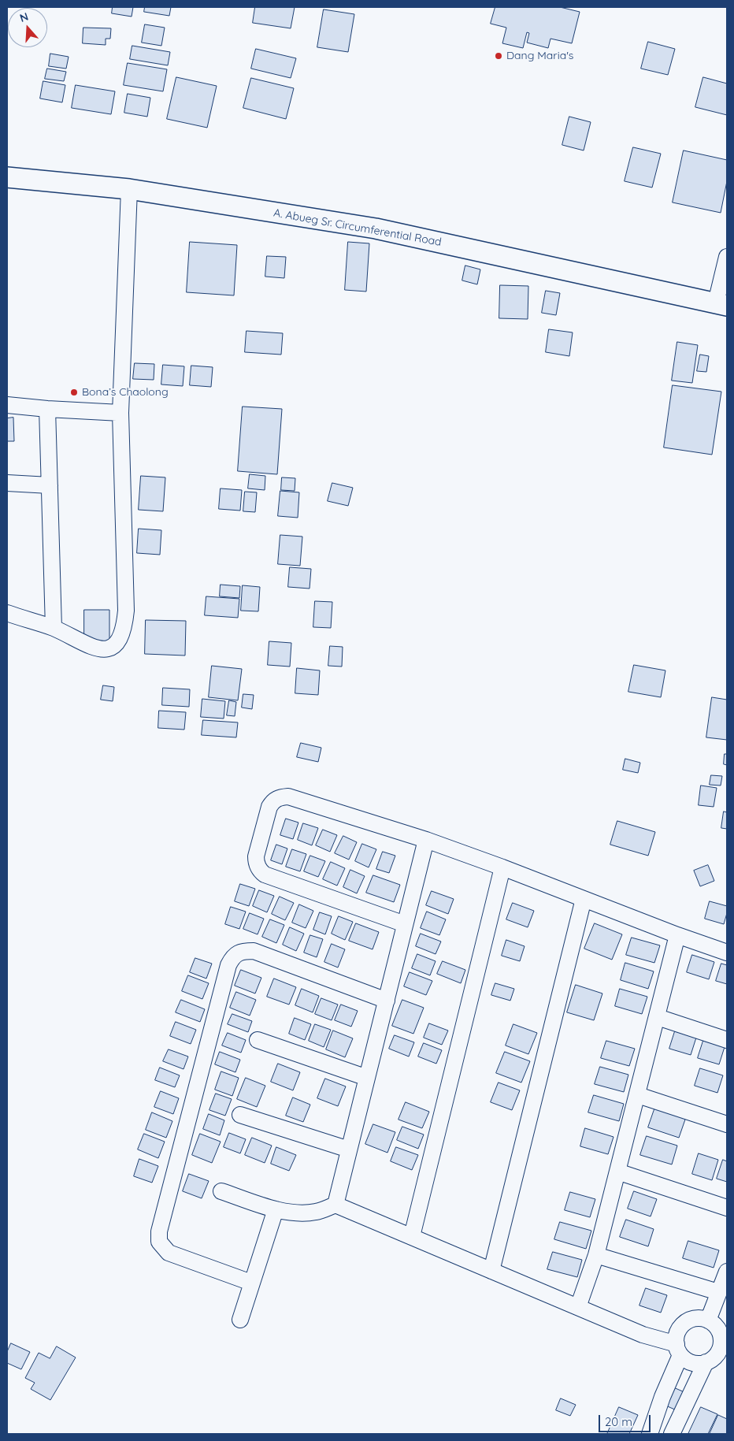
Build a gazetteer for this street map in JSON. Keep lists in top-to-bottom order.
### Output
{
  "streets": {
    "street": ["A. Abueg Sr. Circumferential Road"]
  },
  "places": ["Dang Maria's", "Bona’s Chaolong"],
  "scale_bar": "20 m",
  "north": "top"
}
